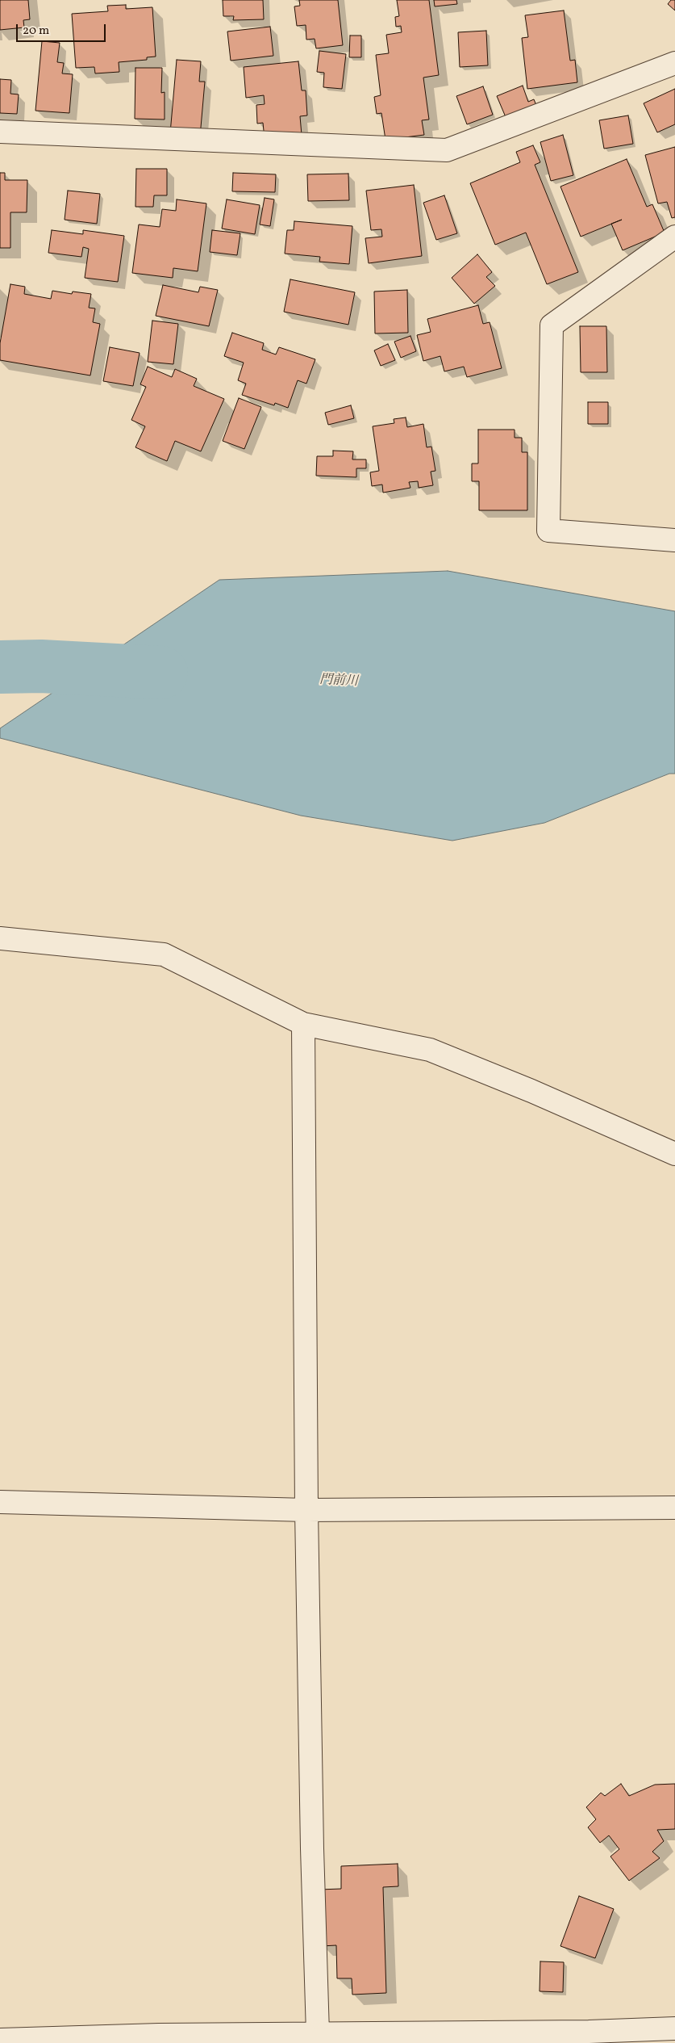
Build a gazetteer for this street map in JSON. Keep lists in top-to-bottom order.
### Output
{
  "water": ["門前川"],
  "scale_bar": "20 m"
}
